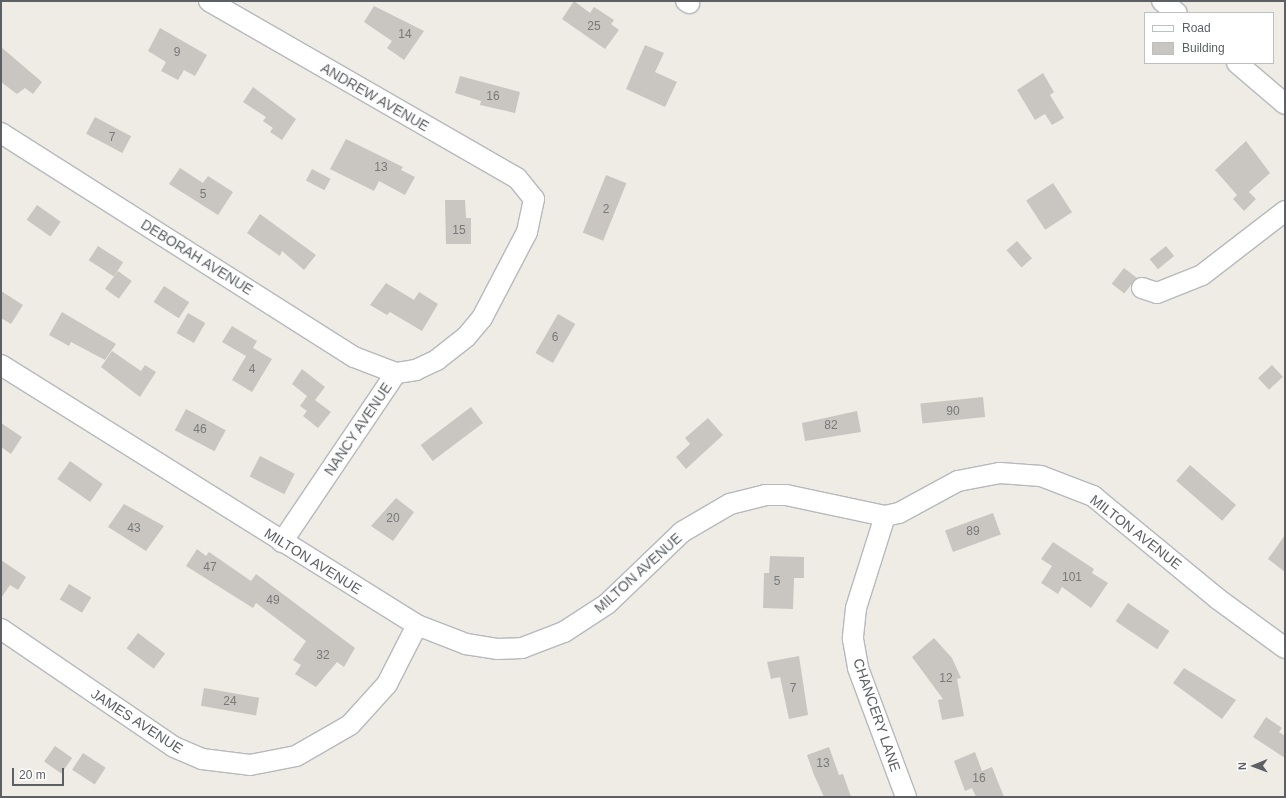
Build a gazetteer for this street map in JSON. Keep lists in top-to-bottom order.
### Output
{
  "streets": {
    "street": [
      "ANDREW AVENUE",
      "DEBORAH AVENUE",
      "NANCY AVENUE",
      "MILTON AVENUE",
      "CHANCERY LANE",
      "JAMES AVENUE"
    ]
  },
  "crossings": [
    ["ANDREW AVENUE", "NANCY AVENUE"],
    ["DEBORAH AVENUE", "NANCY AVENUE"],
    ["NANCY AVENUE", "MILTON AVENUE"],
    ["MILTON AVENUE", "CHANCERY LANE"],
    ["MILTON AVENUE", "JAMES AVENUE"]
  ],
  "house_numbers": [
    "25",
    "14",
    "9",
    "16",
    "7",
    "13",
    "5",
    "2",
    "15",
    "6",
    "4",
    "90",
    "82",
    "46",
    "20",
    "43",
    "89",
    "47",
    "101",
    "5",
    "49",
    "32",
    "12",
    "7",
    "24",
    "13",
    "16"
  ],
  "legend": ["Road", "Building"],
  "scale_bar": "20 m",
  "north": "left"
}
